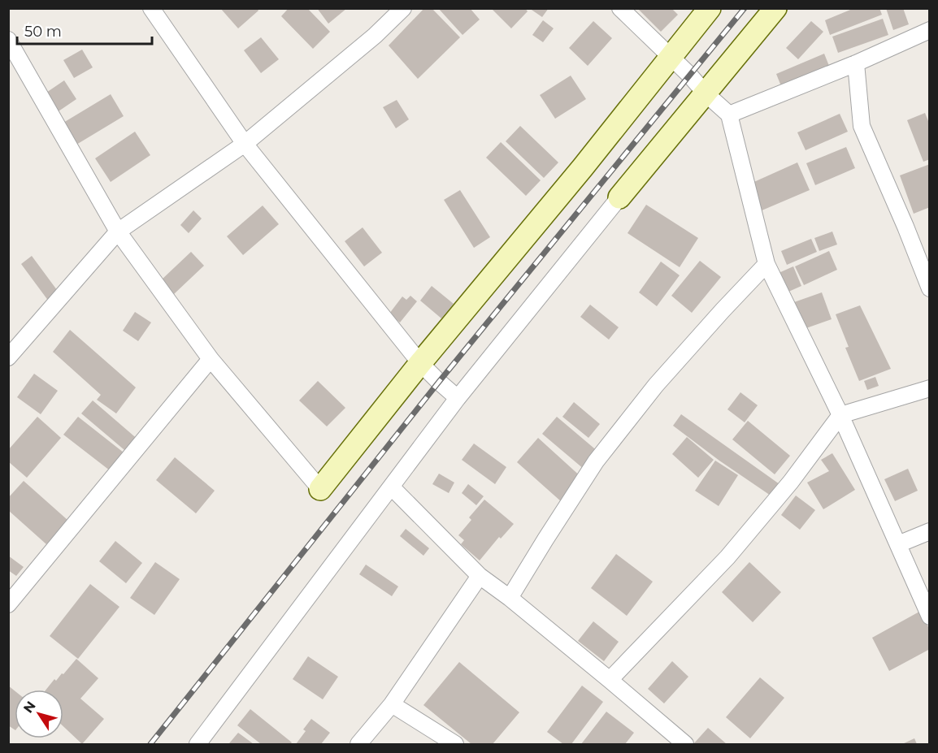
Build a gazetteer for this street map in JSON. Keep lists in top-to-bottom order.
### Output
{
  "scale_bar": "50 m",
  "north": "top left"
}
